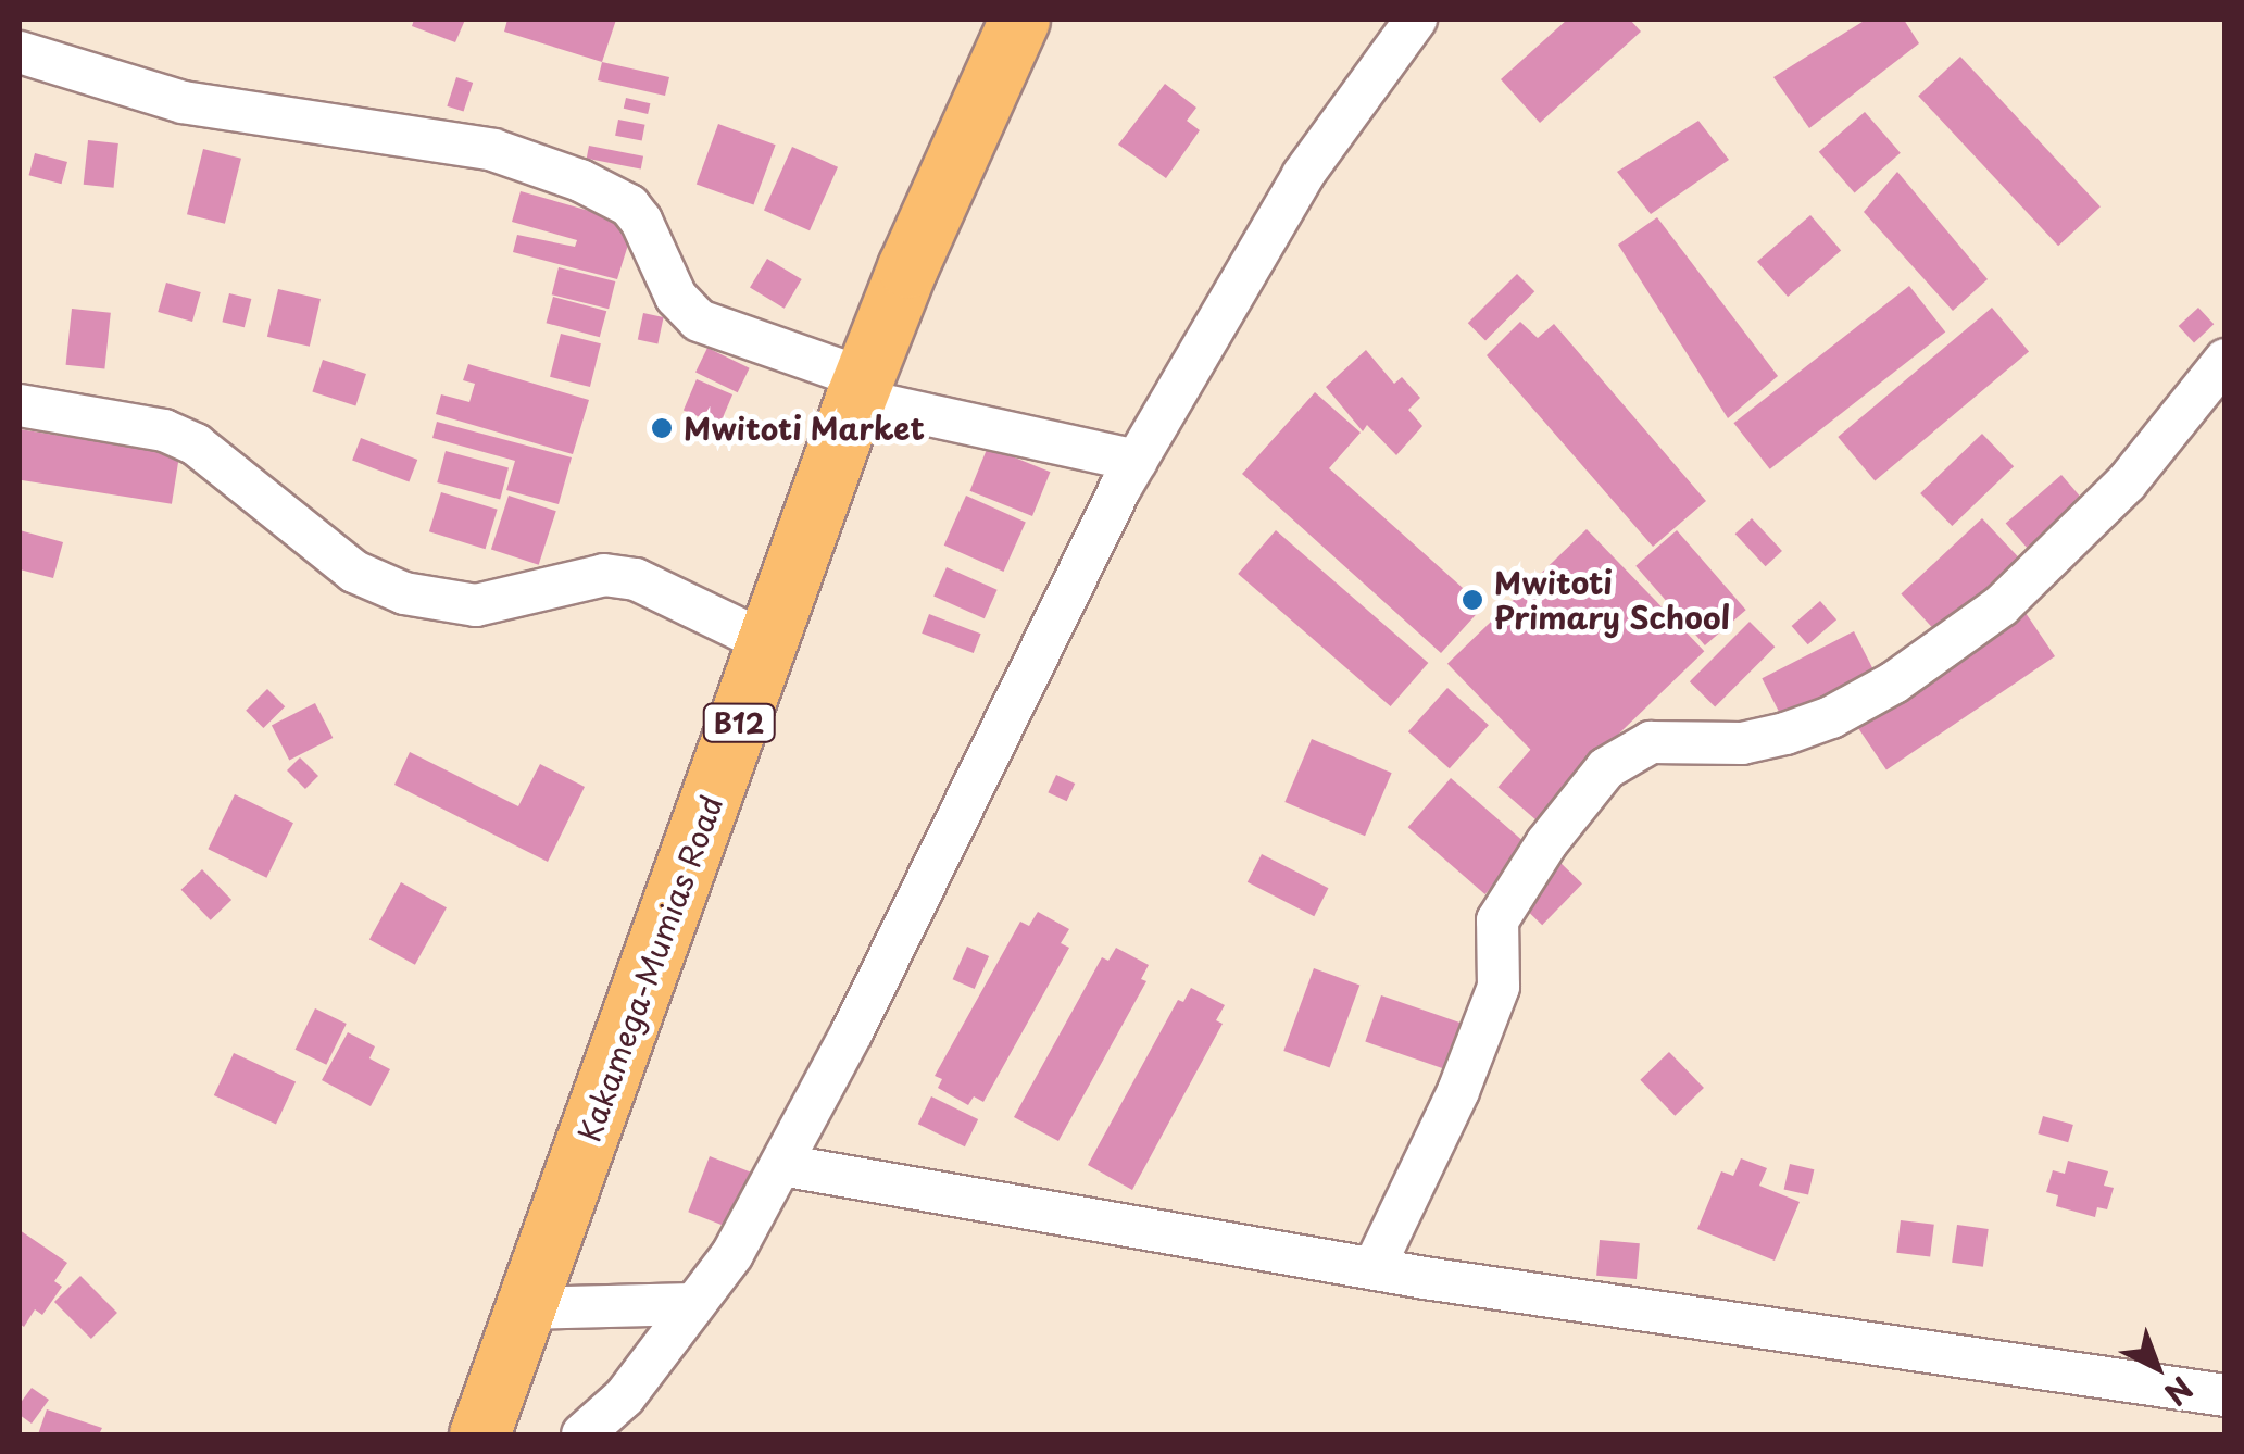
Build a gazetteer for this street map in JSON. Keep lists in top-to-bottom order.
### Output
{
  "streets": {
    "highway": ["B12", "Kakamega-Mumias Road"]
  },
  "places": ["Mwitoti Market", "Mwitoti Primary School"],
  "north": "bottom right"
}
